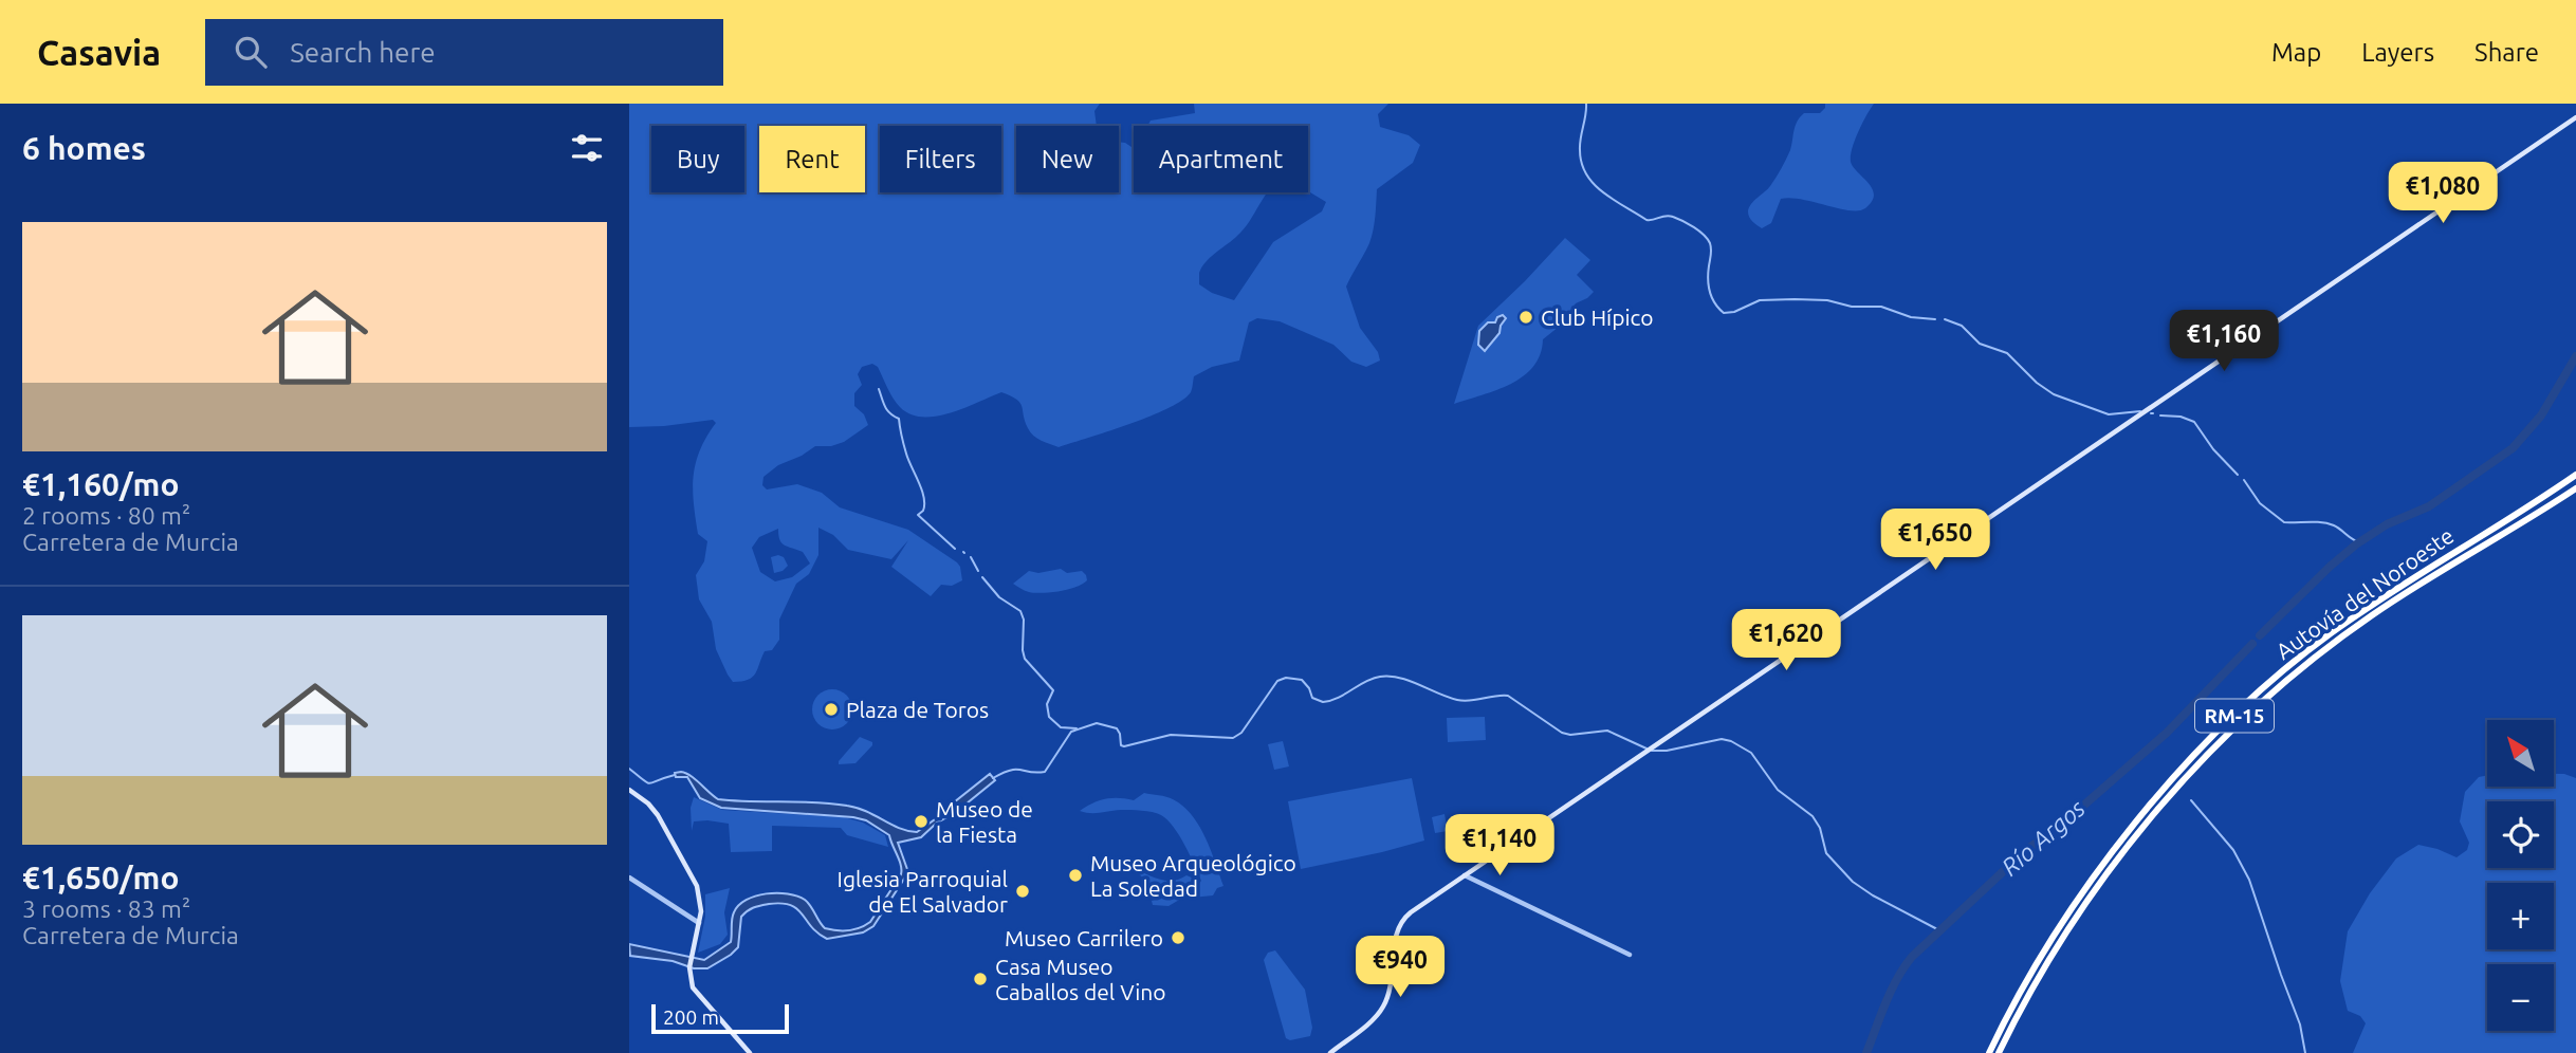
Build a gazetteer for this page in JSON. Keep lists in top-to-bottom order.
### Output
{
  "streets": {
    "highway": ["Autovía del Noroeste", "RM-15"]
  },
  "water": ["Río Argos"],
  "places": [
    "Club Hípico",
    "Plaza de Toros",
    "Museo de la Fiesta",
    "Museo Arqueológico La Soledad",
    "Iglesia Parroquial de El Salvador",
    "Museo Carrilero",
    "Casa Museo Caballos del Vino"
  ],
  "scale_bar": "200 m",
  "north": "top left",
  "page": {
    "header": "Casavia",
    "search": "Search here",
    "nav": ["Map", "Layers", "Share"],
    "heading": "6 homes",
    "chip": [
      "Buy",
      "Rent",
      "Filters",
      "New",
      "Apartment"
    ],
    "price": [
      "€1,080",
      "€1,160",
      "€1,650",
      "€1,620",
      "€1,140",
      "€940"
    ],
    "list": [
      {
        "name": "€1,160/mo",
        "note": "2 rooms · 80 m² · Carretera de Murcia"
      },
      {
        "name": "€1,650/mo",
        "note": "3 rooms · 83 m² · Carretera de Murcia"
      }
    ],
    "map_buttons": ["+", "−"],
    "scale": "200 m"
  }
}
